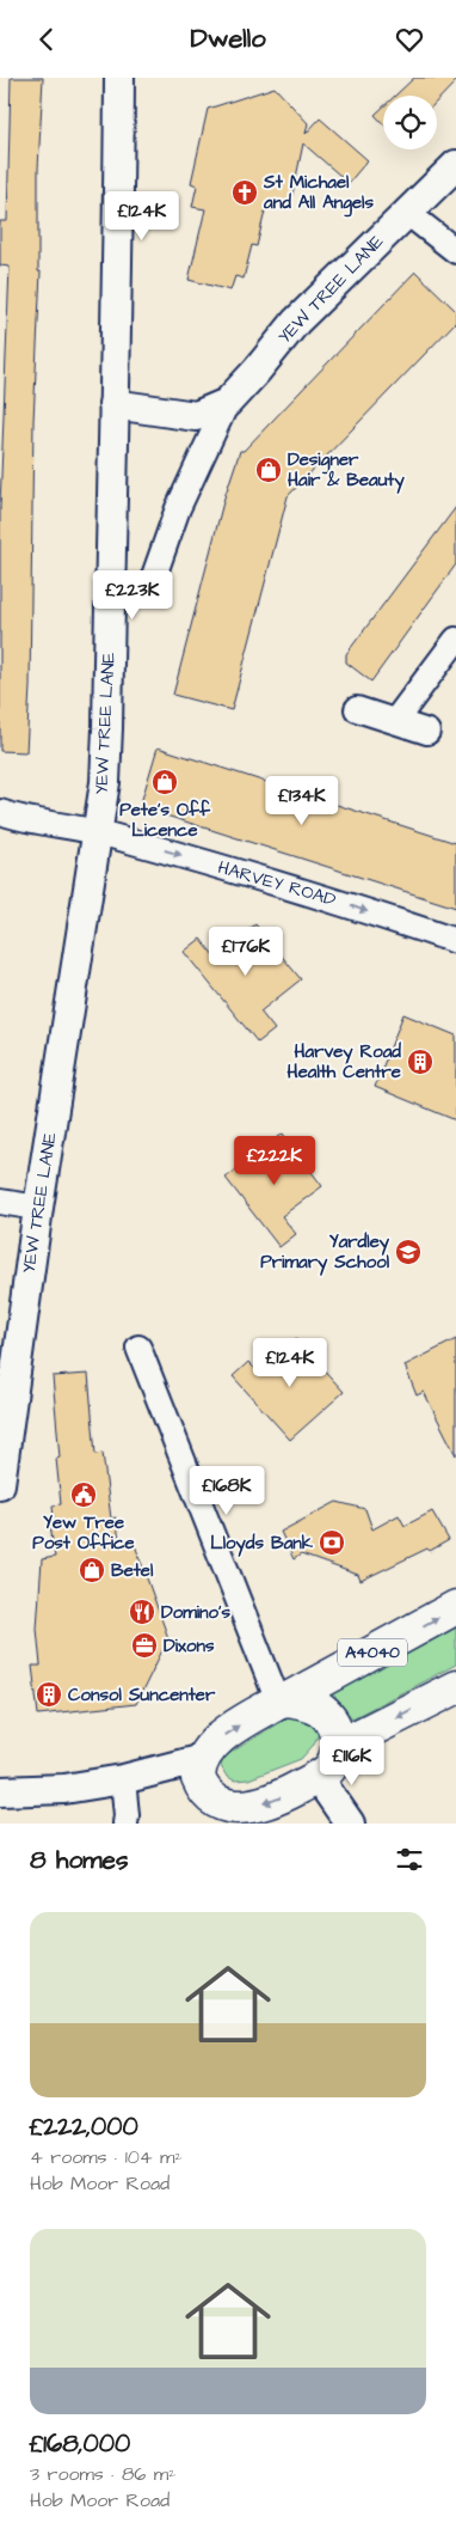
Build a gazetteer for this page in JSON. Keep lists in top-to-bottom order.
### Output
{
  "streets": {
    "main road": ["A4040"],
    "street": ["YEW TREE LANE", "HARVEY ROAD"]
  },
  "crossings": [
    ["YEW TREE LANE", "HARVEY ROAD"]
  ],
  "one_way": ["HARVEY ROAD"],
  "places": {
    "church": ["St Michael and All Angels"],
    "shop": ["Designer Hair & Beauty", "Pete's Off Licence", "Betel"],
    "building": ["Harvey Road Health Centre", "Consol Suncenter"],
    "school or university": ["Yardley Primary School"],
    "public building": ["Yew Tree Post Office"],
    "bank": ["Lloyds Bank"],
    "restaurant": ["Domino's"],
    "office": ["Dixons"]
  },
  "page": {
    "header": "Dwello",
    "price": [
      "£124K",
      "£223K",
      "£134K",
      "£176K",
      "£222K",
      "£124K",
      "£168K",
      "£116K"
    ],
    "heading": "8 homes",
    "list": [
      {
        "name": "£222,000",
        "note": "4 rooms · 104 m² · Hob Moor Road"
      },
      {
        "name": "£168,000",
        "note": "3 rooms · 86 m² · Hob Moor Road"
      }
    ]
  }
}
